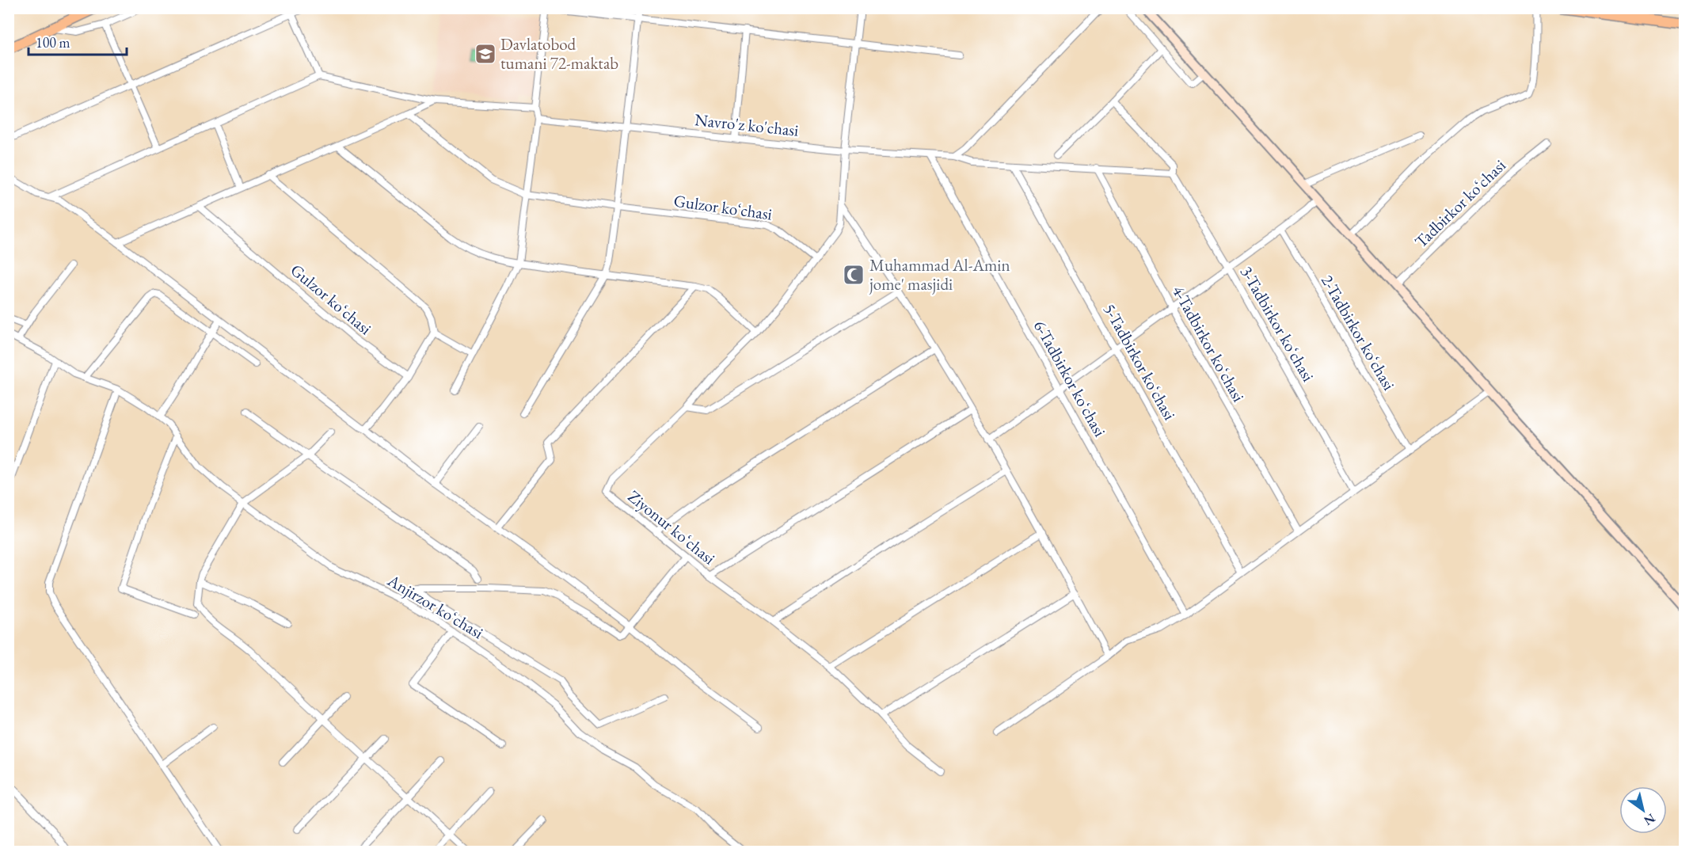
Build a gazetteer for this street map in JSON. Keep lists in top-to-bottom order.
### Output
{
  "streets": {
    "street": [
      "Navro'z ko'chasi",
      "Tadbirkor koʻchasi",
      "Gulzor koʻchasi",
      "3-Tadbirkor koʻchasi",
      "2-Tadbirkor koʻchasi",
      "4-Tadbirkor koʻchasi",
      "5-Tadbirkor koʻchasi",
      "6-Tadbirkor koʻchasi",
      "Ziyonur koʻchasi",
      "Anjirzor koʻchasi"
    ]
  },
  "crossings": [
    ["Navro'z ko'chasi", "3-Tadbirkor koʻchasi"],
    ["Navro'z ko'chasi", "4-Tadbirkor koʻchasi"],
    ["Navro'z ko'chasi", "5-Tadbirkor koʻchasi"],
    ["Navro'z ko'chasi", "6-Tadbirkor koʻchasi"],
    ["Navro'z ko'chasi", "Ziyonur koʻchasi"],
    ["Gulzor koʻchasi", "Ziyonur koʻchasi"]
  ],
  "places": {
    "school or university": ["Davlatobod tumani 72-maktab"],
    "mosque": ["Muhammad Al-Amin jome' masjidi"]
  },
  "scale_bar": "100 m",
  "north": "bottom right"
}
